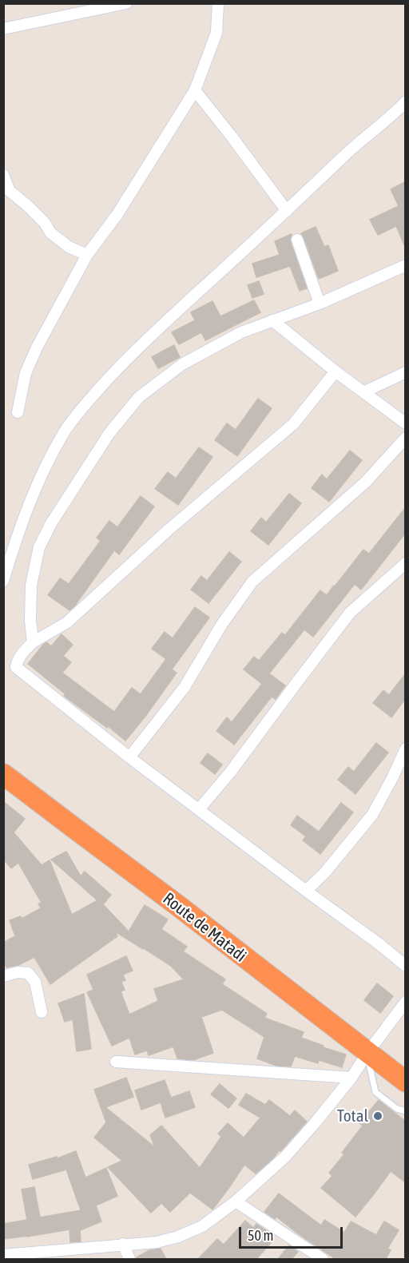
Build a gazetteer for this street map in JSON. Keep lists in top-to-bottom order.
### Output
{
  "streets": {
    "highway": ["Route de Matadi"]
  },
  "places": ["Total"],
  "scale_bar": "50 m"
}
